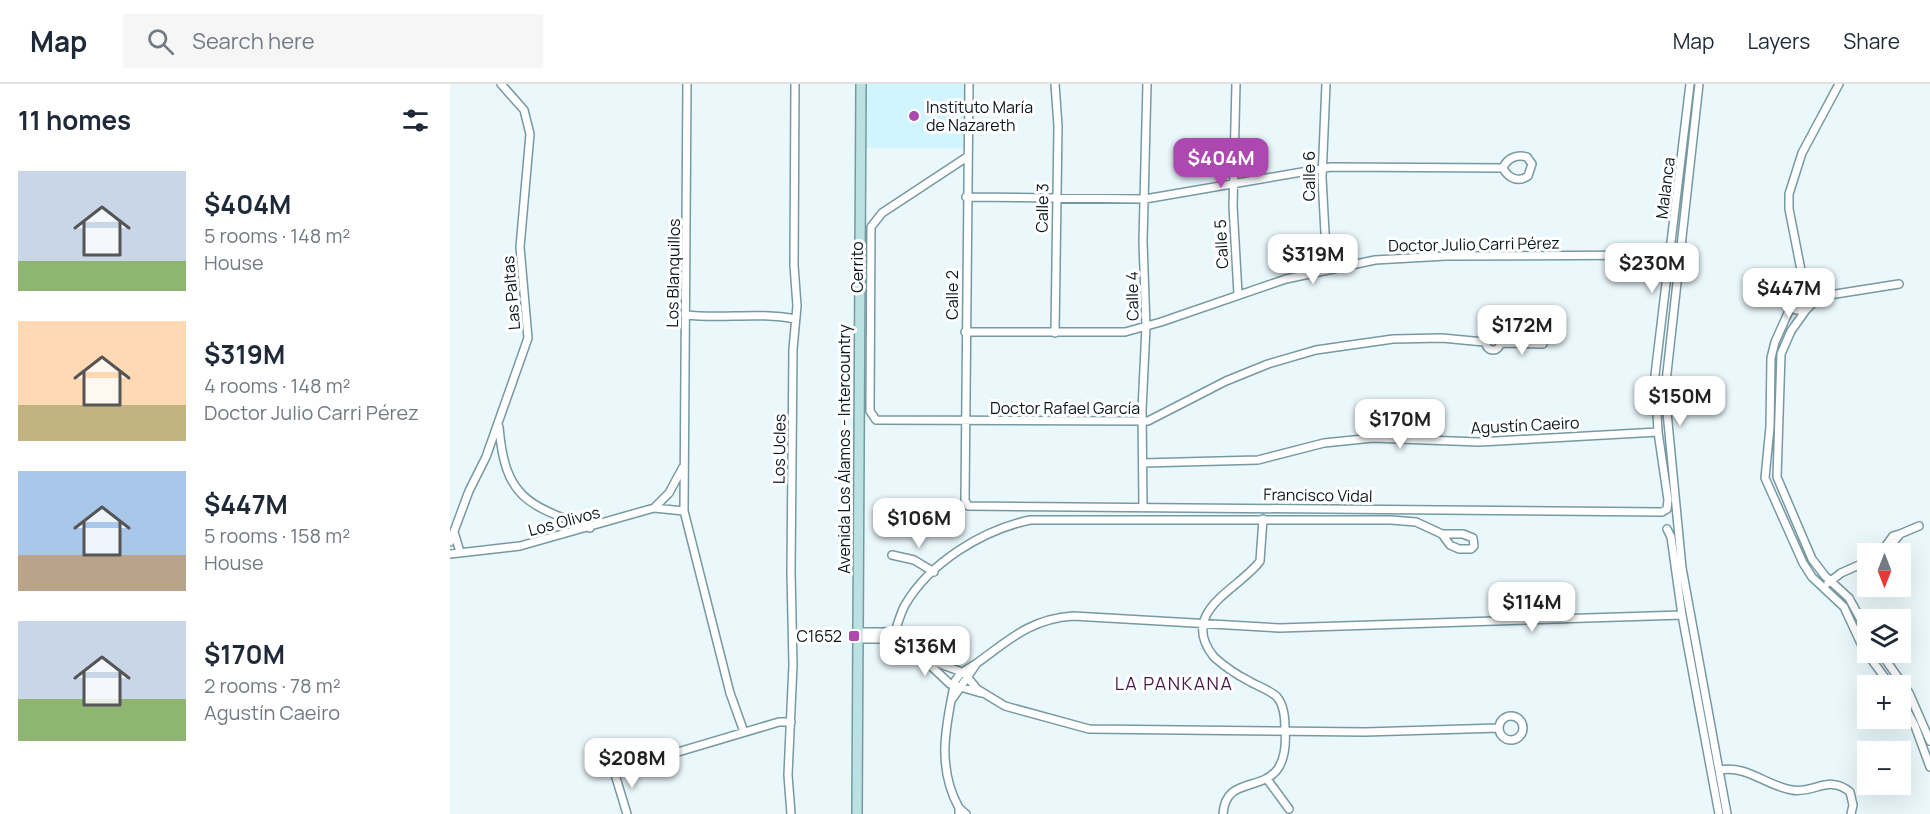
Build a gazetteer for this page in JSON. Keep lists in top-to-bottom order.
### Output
{
  "streets": {
    "main road": ["Avenida Los Álamos - Intercountry"],
    "street": [
      "Calle 6",
      "Malanca",
      "Calle 3",
      "Calle 5",
      "Doctor Julio Carri Pérez",
      "Cerrito",
      "Los Blanquillos",
      "Las Paltas",
      "Calle 2",
      "Calle 4",
      "Doctor Rafael García",
      "Agustín Caeiro",
      "Los Ucles",
      "Francisco Vidal",
      "Los Olivos"
    ]
  },
  "crossings": [
    ["Calle 6", "Doctor Julio Carri Pérez"],
    ["Malanca", "Doctor Julio Carri Pérez"],
    ["Malanca", "Agustín Caeiro"],
    ["Malanca", "Francisco Vidal"],
    ["Calle 3", "Doctor Julio Carri Pérez"],
    ["Calle 5", "Doctor Julio Carri Pérez"],
    ["Doctor Julio Carri Pérez", "Calle 2"],
    ["Doctor Julio Carri Pérez", "Calle 4"],
    ["Cerrito", "Calle 2"],
    ["Cerrito", "Doctor Rafael García"],
    ["Los Blanquillos", "Los Olivos"],
    ["Calle 2", "Doctor Rafael García"],
    ["Calle 2", "Francisco Vidal"],
    ["Calle 4", "Doctor Rafael García"],
    ["Calle 4", "Agustín Caeiro"],
    ["Calle 4", "Francisco Vidal"]
  ],
  "districts": ["LA PANKANA"],
  "places": {
    "other": ["Instituto María de Nazareth"],
    "transit": ["C1652"]
  },
  "north": "bottom",
  "page": {
    "header": "Map",
    "search": "Search here",
    "nav": ["Map", "Layers", "Share"],
    "heading": "11 homes",
    "price": [
      "$404M",
      "$319M",
      "$230M",
      "$447M",
      "$172M",
      "$150M",
      "$170M",
      "$106M",
      "$114M",
      "$136M",
      "$208M"
    ],
    "list": [
      {
        "name": "$404M",
        "note": "5 rooms · 148 m² · House"
      },
      {
        "name": "$319M",
        "note": "4 rooms · 148 m² · Doctor Julio Carri Pérez"
      },
      {
        "name": "$447M",
        "note": "5 rooms · 158 m² · House"
      },
      {
        "name": "$170M",
        "note": "2 rooms · 78 m² · Agustín Caeiro"
      }
    ],
    "map_buttons": ["+", "−"]
  }
}
